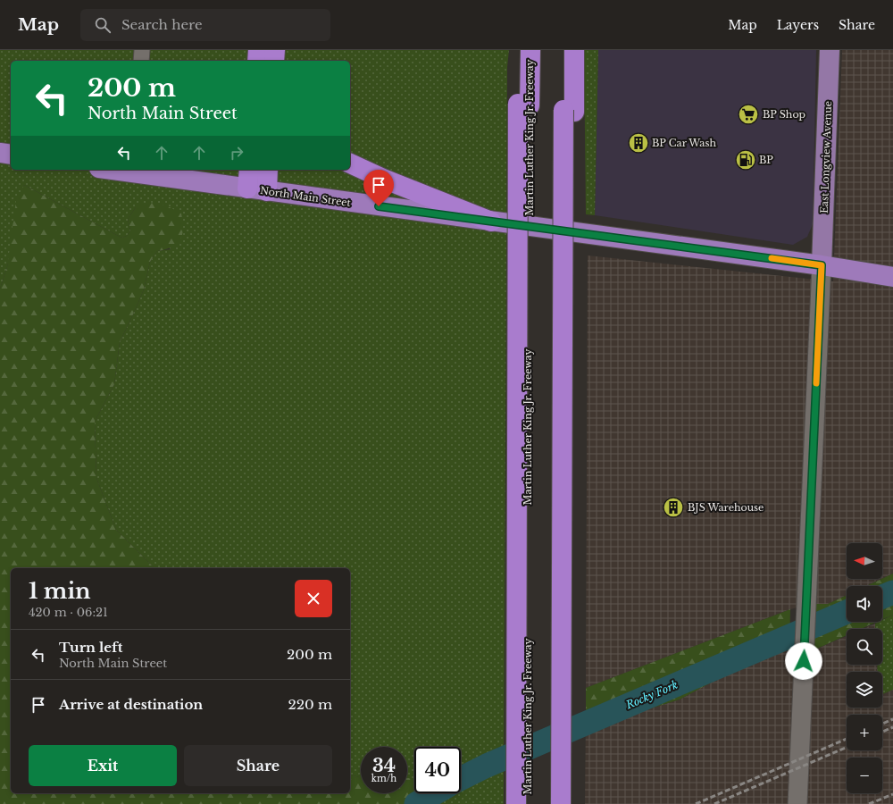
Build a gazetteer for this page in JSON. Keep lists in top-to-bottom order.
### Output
{
  "streets": {
    "highway": ["Martin Luther King Jr. Freeway", "North Main Street"],
    "main road": ["East Longview Avenue"]
  },
  "crossings": [
    ["East Longview Avenue", "North Main Street"]
  ],
  "water": ["Rocky Fork"],
  "places": {
    "supermarket": ["BP Shop"],
    "building": ["BP Car Wash", "BJS Warehouse"],
    "fuel station": ["BP"]
  },
  "north": "left",
  "page": {
    "header": "Map",
    "search": "Search here",
    "nav": ["Map", "Layers", "Share"],
    "turn": ["200 m", "North Main Street"],
    "map_buttons": ["+", "−"],
    "heading": ["1 min", "420 m · 06:21"],
    "list": [
      {
        "name": "Turn left",
        "note": "North Main Street",
        "value": "200 m"
      },
      {
        "name": "Arrive at destination",
        "value": "220 m"
      }
    ],
    "buttons": ["Exit", "Share"],
    "speed": "34 km/h",
    "limit": "40"
  }
}
